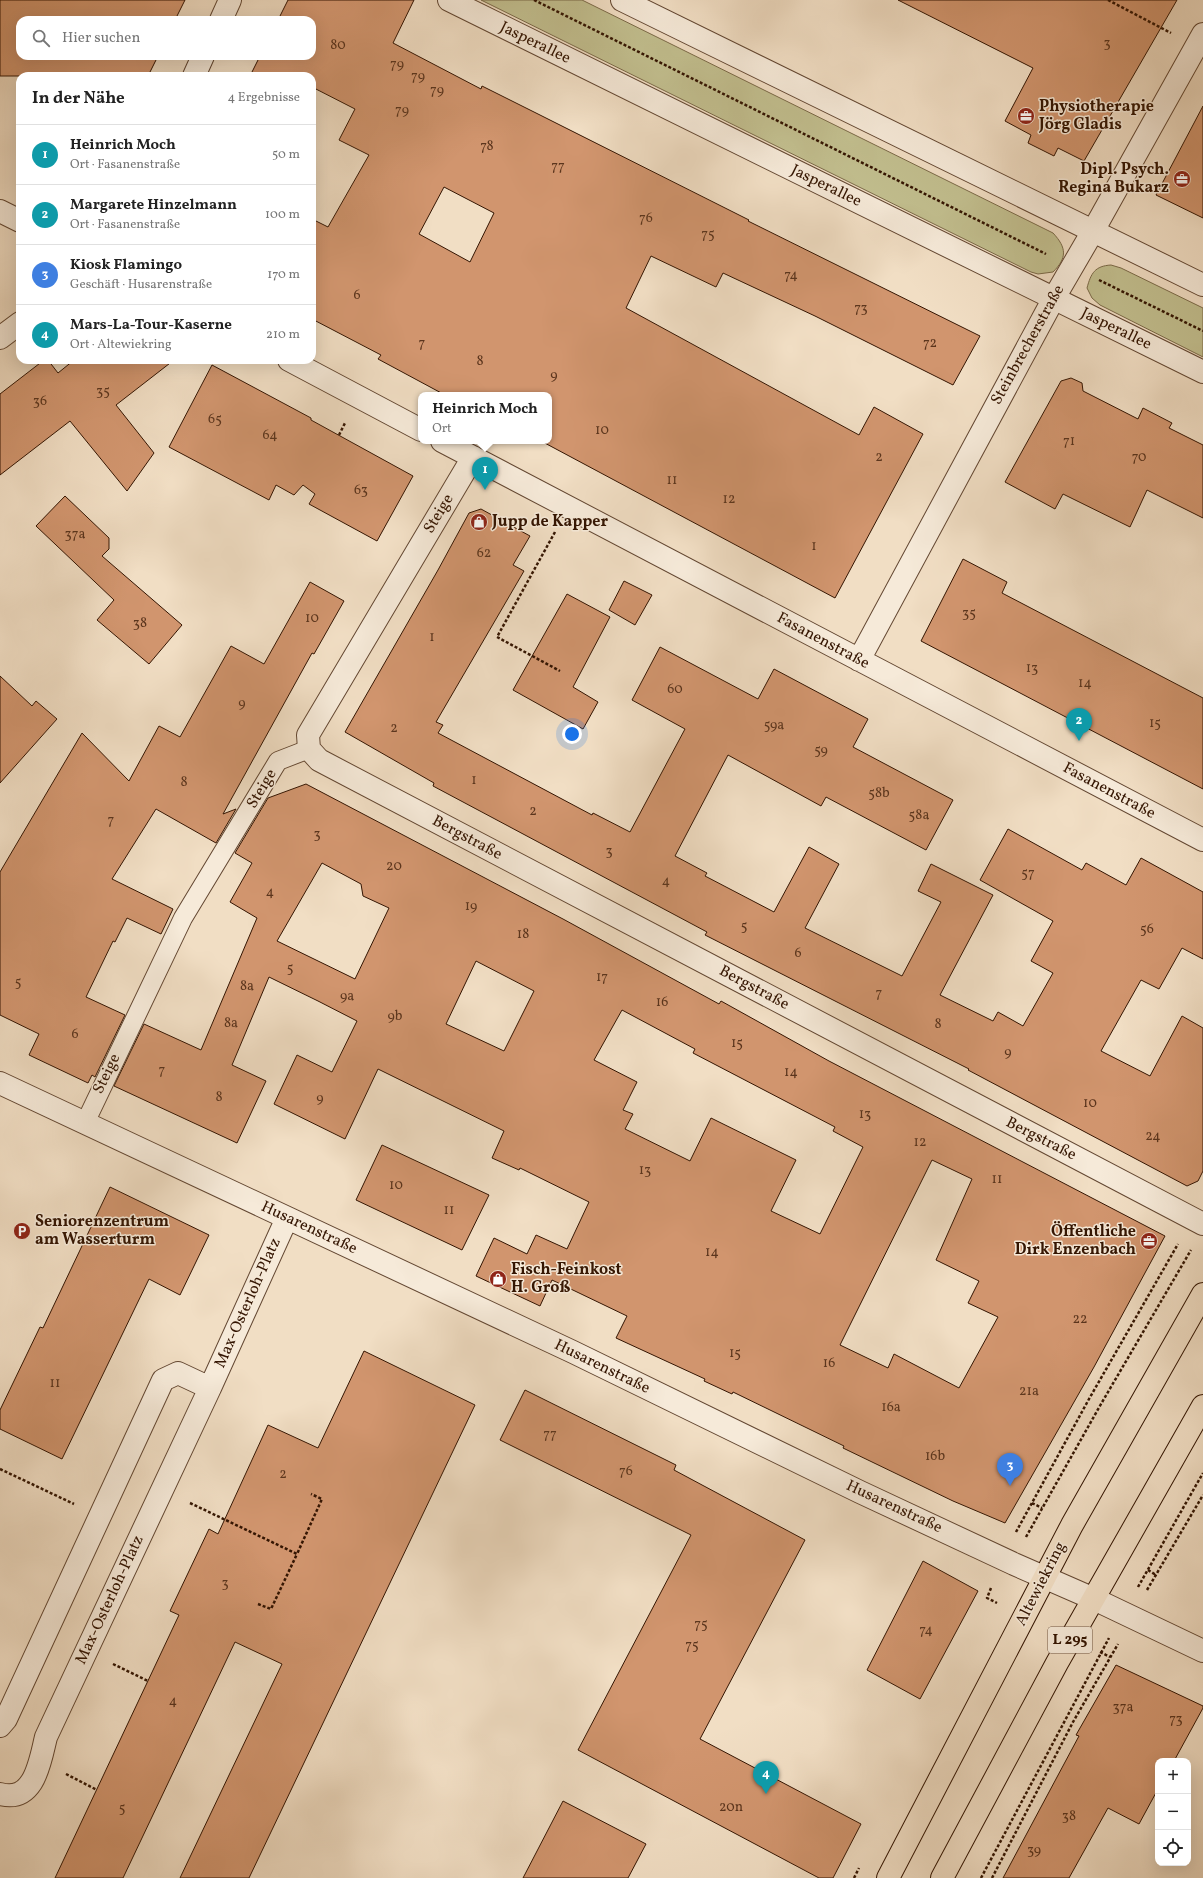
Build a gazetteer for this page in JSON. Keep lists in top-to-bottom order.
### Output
{
  "streets": {
    "main road": ["Altewiekring", "L 295"],
    "street": [
      "Jasperallee",
      "Steinbrecherstraße",
      "Steige",
      "Fasanenstraße",
      "Bergstraße",
      "Husarenstraße",
      "Max-Osterloh-Platz"
    ]
  },
  "crossings": [
    ["Jasperallee", "Steinbrecherstraße"],
    ["Steinbrecherstraße", "Fasanenstraße"],
    ["Steige", "Fasanenstraße"],
    ["Steige", "Bergstraße"],
    ["Steige", "Husarenstraße"],
    ["Husarenstraße", "Max-Osterloh-Platz"],
    ["Husarenstraße", "Altewiekring"],
    ["Husarenstraße", "L 295"]
  ],
  "places": {
    "office": ["Physiotherapie Jörg Gladis", "Dipl. Psych. Regina Bukarz", "Öffentliche Dirk Enzenbach"],
    "shop": ["Jupp de Kapper", "Fisch-Feinkost H. Groß"],
    "parking": ["Seniorenzentrum am Wasserturm"]
  },
  "house_numbers": [
    "3",
    "80",
    "79",
    "79",
    "79",
    "79",
    "78",
    "77",
    "76",
    "75",
    "74",
    "6",
    "73",
    "7",
    "72",
    "8",
    "9",
    "35",
    "36",
    "65",
    "10",
    "64",
    "71",
    "2",
    "70",
    "11",
    "63",
    "12",
    "37a",
    "1",
    "62",
    "35",
    "10",
    "38",
    "1",
    "13",
    "14",
    "60",
    "9",
    "15",
    "59a",
    "2",
    "59",
    "1",
    "8",
    "58b",
    "2",
    "58a",
    "7",
    "3",
    "3",
    "20",
    "57",
    "4",
    "4",
    "19",
    "5",
    "56",
    "18",
    "6",
    "5",
    "17",
    "5",
    "8a",
    "7",
    "9a",
    "16",
    "9b",
    "8a",
    "8",
    "6",
    "15",
    "9",
    "7",
    "14",
    "8",
    "9",
    "10",
    "13",
    "24",
    "12",
    "13",
    "11",
    "10",
    "11",
    "14",
    "22",
    "15",
    "16",
    "11",
    "21a",
    "16a",
    "77",
    "16b",
    "76",
    "2",
    "3",
    "75",
    "74",
    "75",
    "4",
    "37a",
    "73",
    "20n",
    "5",
    "38",
    "39"
  ],
  "page": {
    "search": "Hier suchen",
    "heading": ["In der Nähe", "4 Ergebnisse"],
    "list": [
      {
        "mark": "1",
        "name": "Heinrich Moch",
        "note": "Ort · Fasanenstraße",
        "value": "50 m"
      },
      {
        "mark": "2",
        "name": "Margarete Hinzelmann",
        "note": "Ort · Fasanenstraße",
        "value": "100 m"
      },
      {
        "mark": "3",
        "name": "Kiosk Flamingo",
        "note": "Geschäft · Husarenstraße",
        "value": "170 m"
      },
      {
        "mark": "4",
        "name": "Mars-La-Tour-Kaserne",
        "note": "Ort · Altewiekring",
        "value": "210 m"
      }
    ],
    "popup": ["Heinrich Moch", "Ort"],
    "pins": [
      "1",
      "2",
      "3",
      "4"
    ],
    "map_buttons": ["+", "−"]
  }
}
